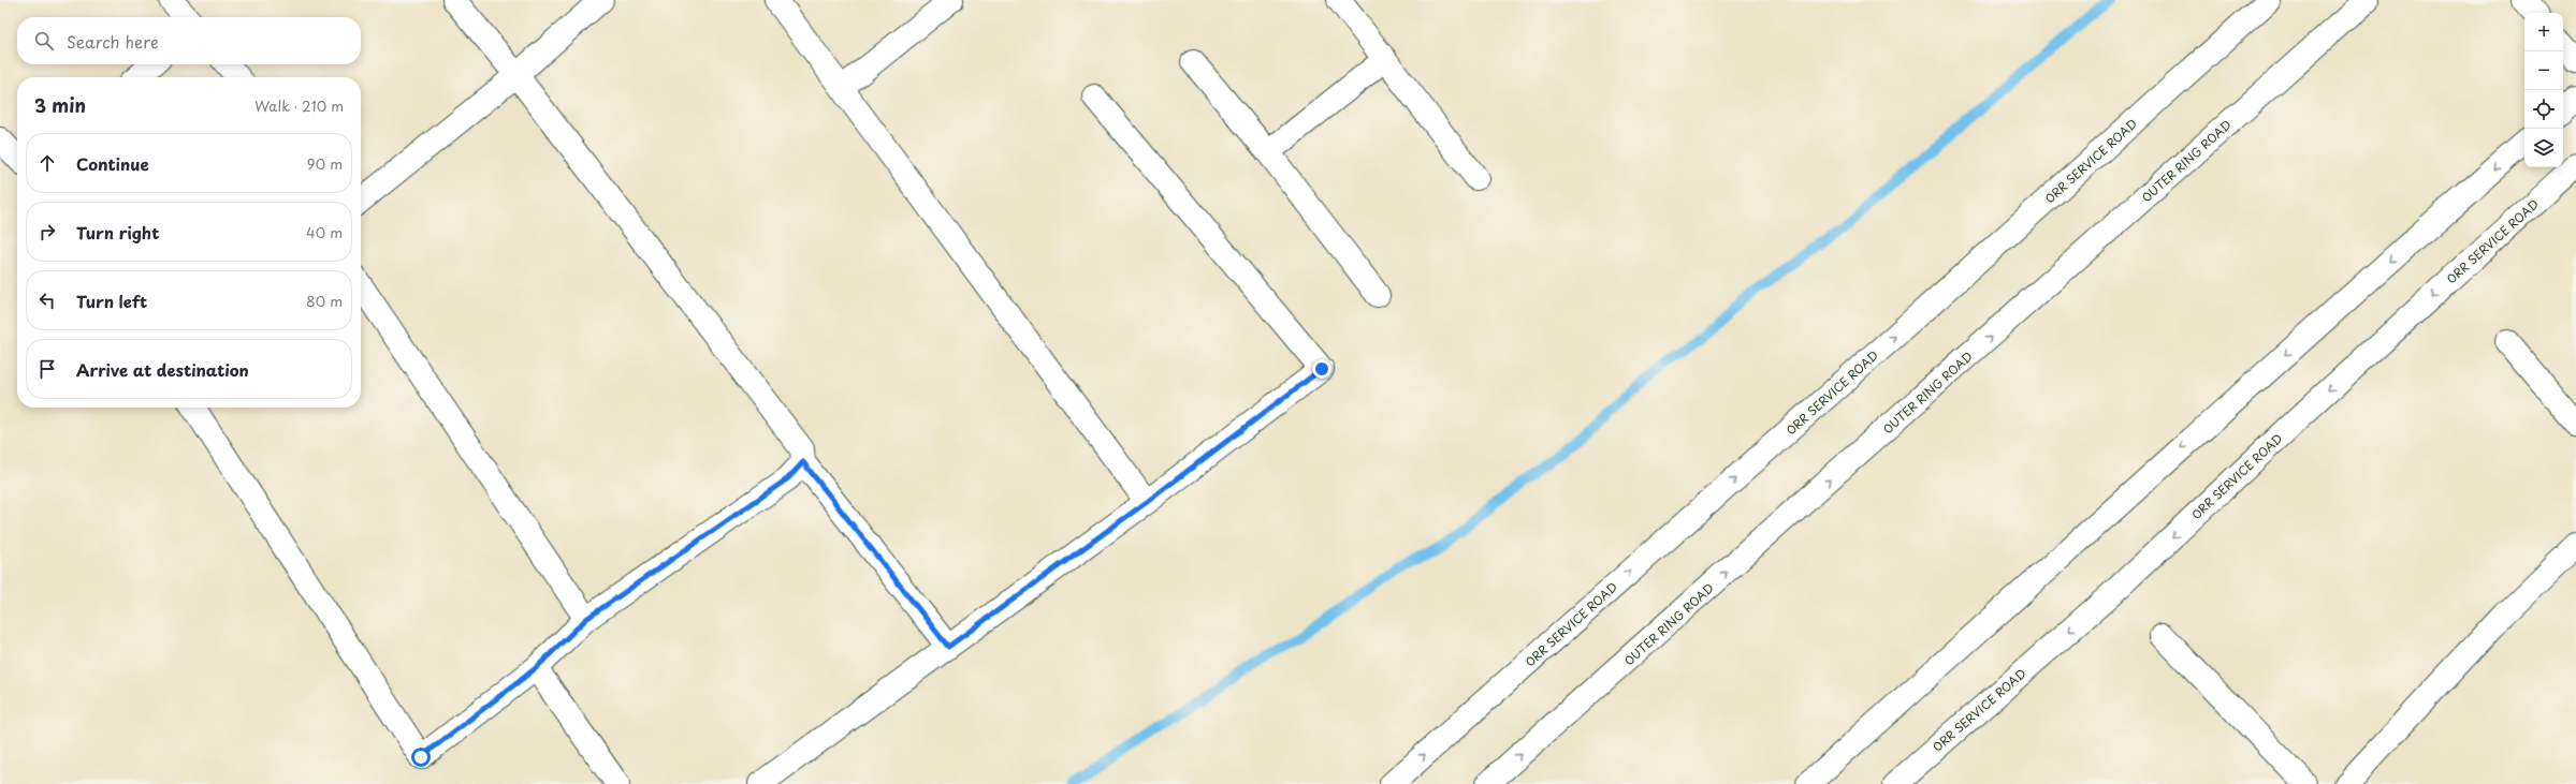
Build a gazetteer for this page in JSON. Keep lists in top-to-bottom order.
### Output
{
  "streets": {
    "main road": ["ORR SERVICE ROAD", "OUTER RING ROAD"]
  },
  "page": {
    "map_buttons": ["+", "−"],
    "search": "Search here",
    "heading": ["3 min", "Walk · 210 m"],
    "list": [
      ["Continue", "90 m"],
      ["Turn right", "40 m"],
      ["Turn left", "80 m"],
      "Arrive at destination"
    ]
  }
}
